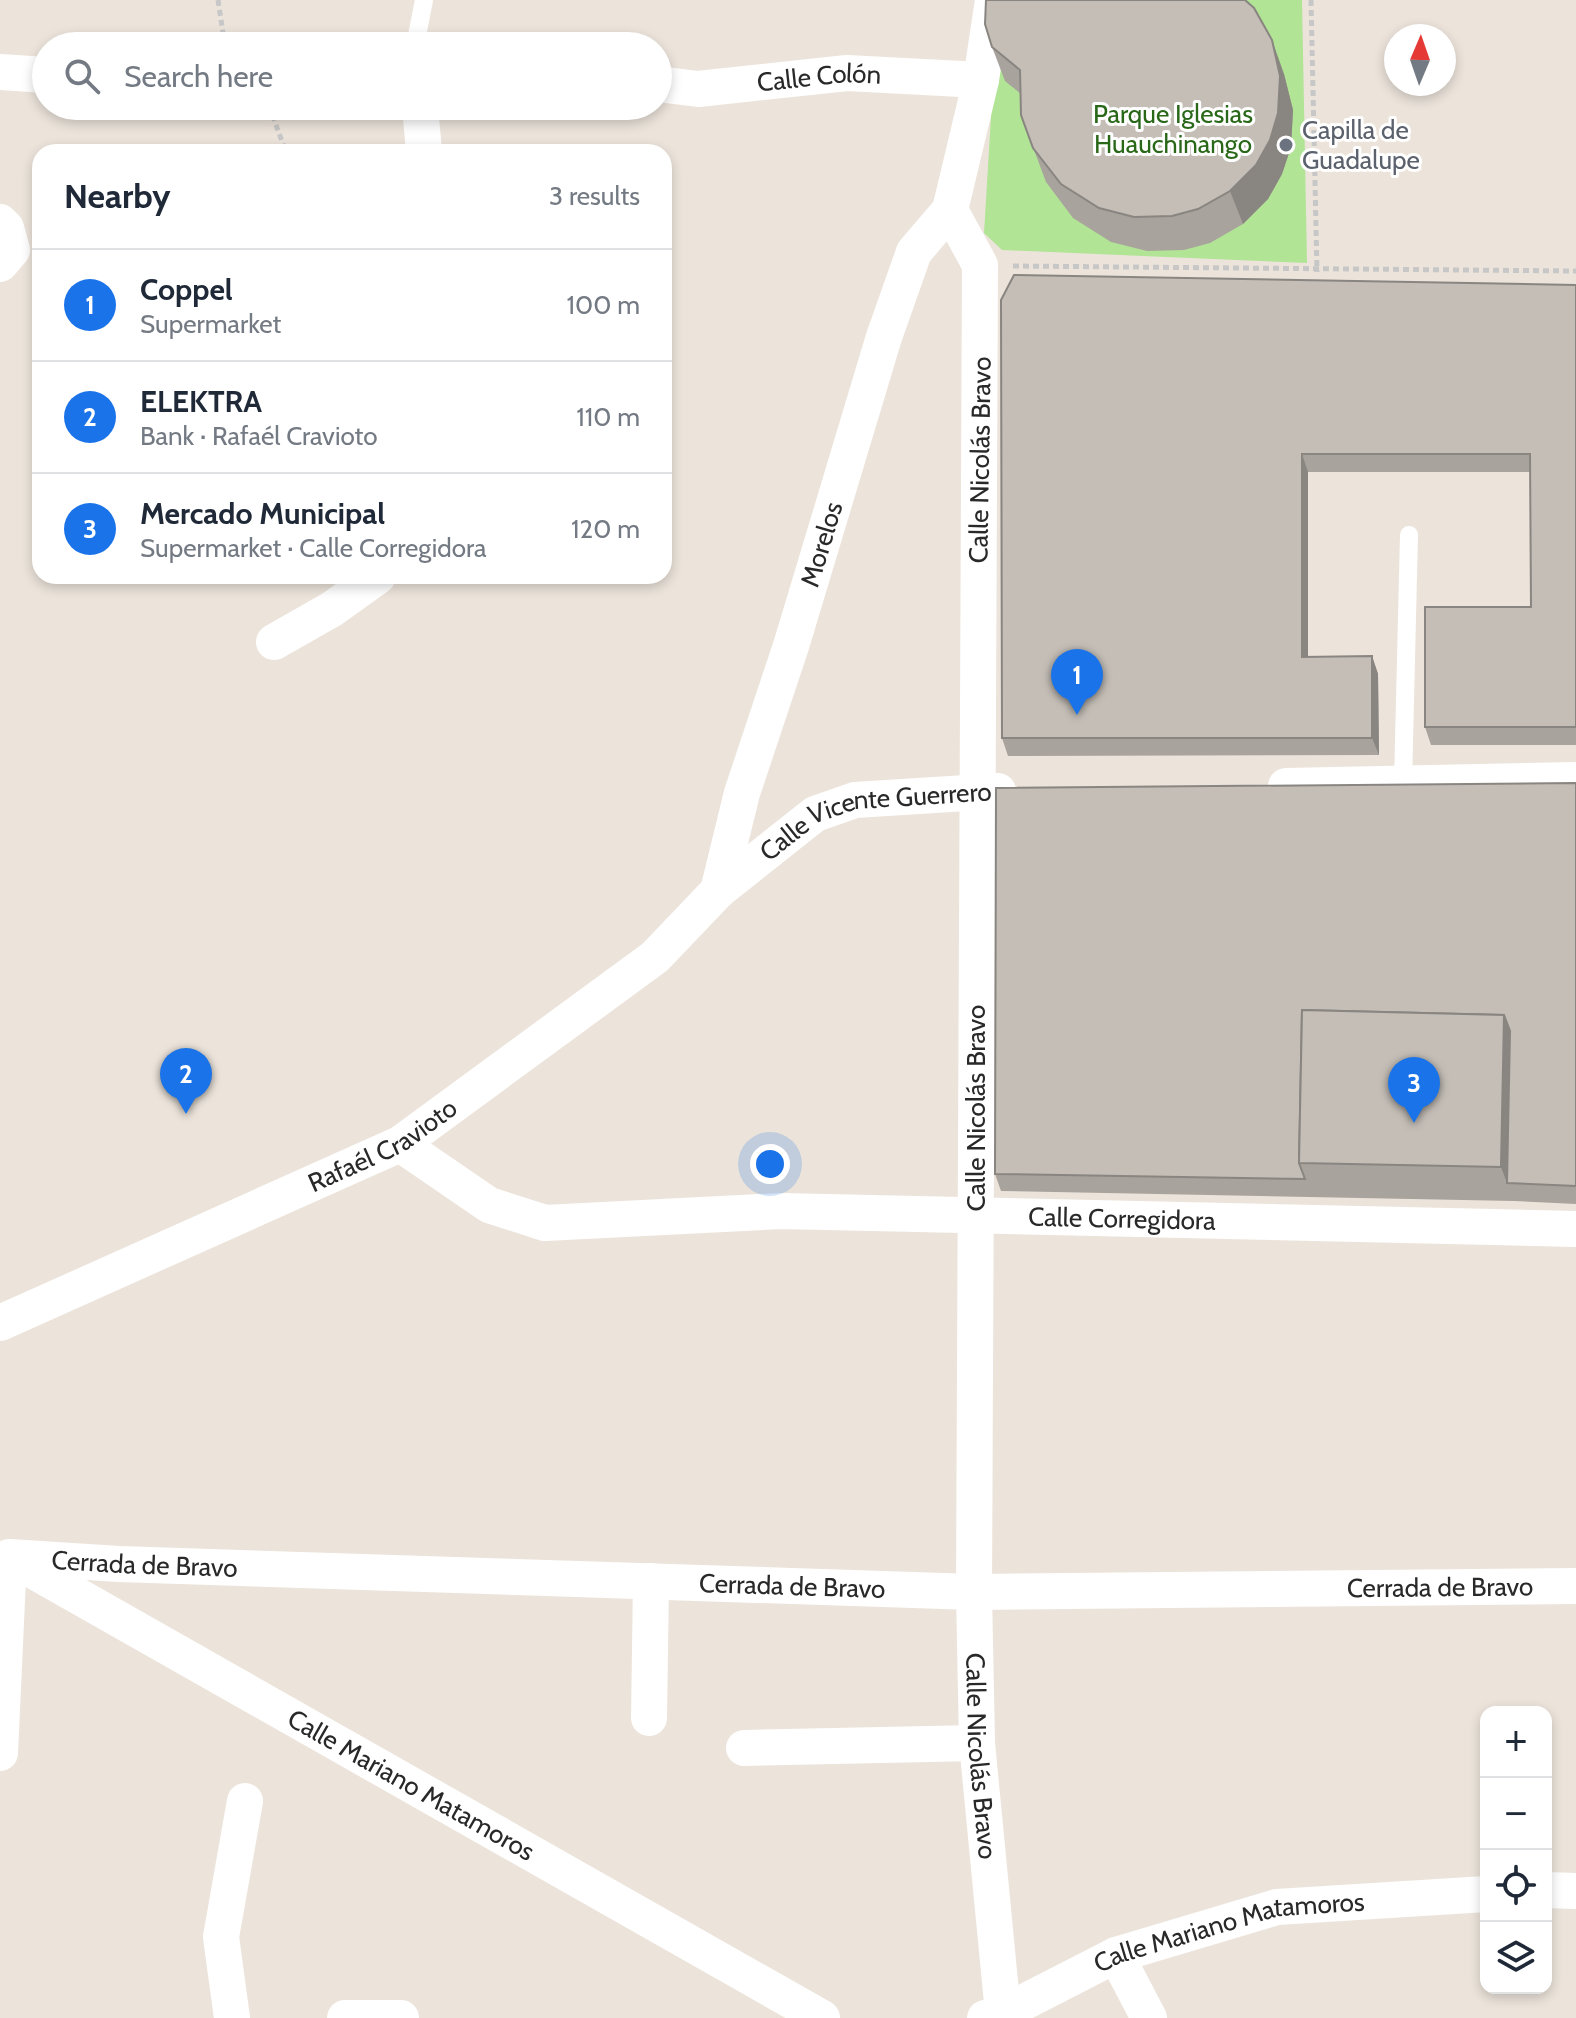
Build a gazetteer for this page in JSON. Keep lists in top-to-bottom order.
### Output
{
  "streets": {
    "street": [
      "Calle Colón",
      "Calle Nicolás Bravo",
      "Morelos",
      "Calle Vicente Guerrero",
      "Rafaél Cravioto",
      "Calle Corregidora",
      "Cerrada de Bravo",
      "Calle Mariano Matamoros"
    ]
  },
  "crossings": [
    ["Calle Nicolás Bravo", "Morelos"],
    ["Calle Nicolás Bravo", "Calle Vicente Guerrero"],
    ["Calle Nicolás Bravo", "Calle Corregidora"],
    ["Calle Nicolás Bravo", "Cerrada de Bravo"],
    ["Calle Nicolás Bravo", "Calle Mariano Matamoros"],
    ["Morelos", "Calle Vicente Guerrero"],
    ["Morelos", "Rafaél Cravioto"],
    ["Calle Vicente Guerrero", "Rafaél Cravioto"],
    ["Rafaél Cravioto", "Calle Corregidora"],
    ["Cerrada de Bravo", "Calle Mariano Matamoros"]
  ],
  "parks": ["Parque Iglesias Huauchinango"],
  "places": ["Capilla de Guadalupe"],
  "north": "top",
  "page": {
    "search": "Search here",
    "heading": ["Nearby", "3 results"],
    "list": [
      {
        "mark": "1",
        "name": "Coppel",
        "note": "Supermarket",
        "value": "100 m"
      },
      {
        "mark": "2",
        "name": "ELEKTRA",
        "note": "Bank · Rafaél Cravioto",
        "value": "110 m"
      },
      {
        "mark": "3",
        "name": "Mercado Municipal",
        "note": "Supermarket · Calle Corregidora",
        "value": "120 m"
      }
    ],
    "pins": ["1", "2", "3"],
    "map_buttons": ["+", "−"]
  }
}
